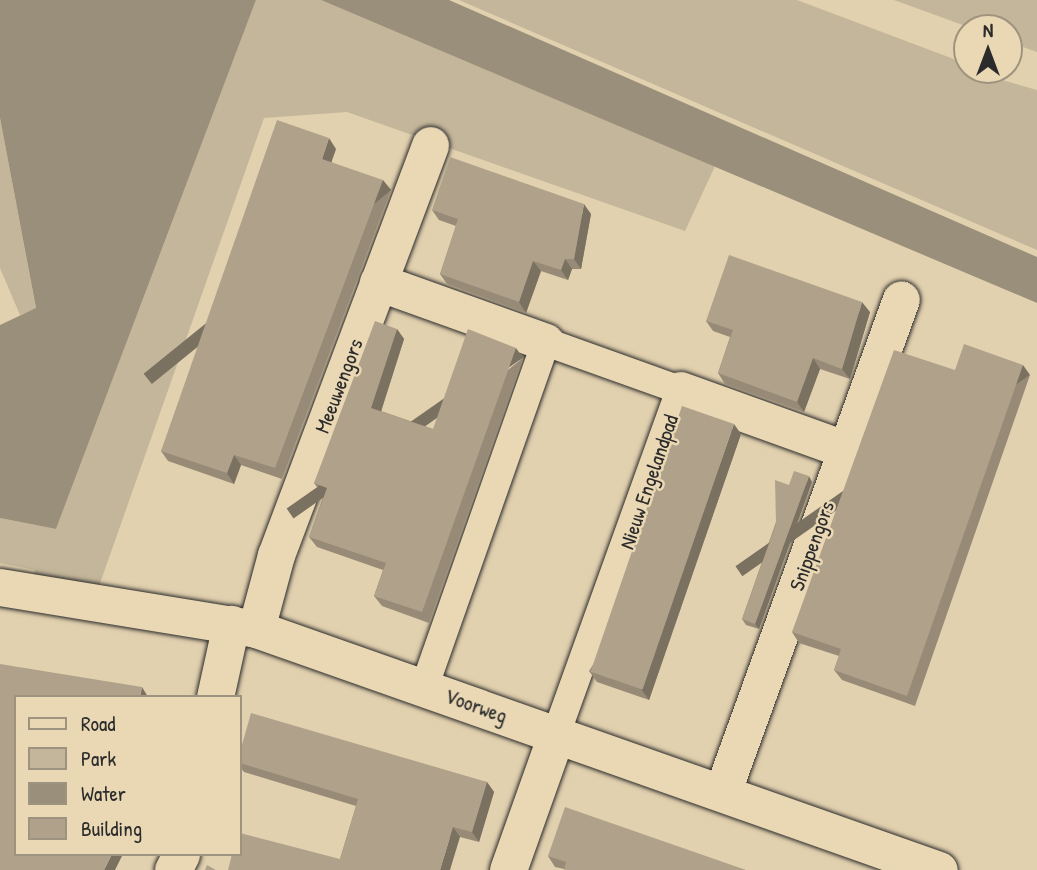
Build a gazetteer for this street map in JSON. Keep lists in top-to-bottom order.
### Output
{
  "streets": {
    "street": [
      "Meeuwengors",
      "Nieuw Engelandpad",
      "Snippengors",
      "Voorweg"
    ]
  },
  "crossings": [
    ["Meeuwengors", "Voorweg"],
    ["Nieuw Engelandpad", "Voorweg"],
    ["Snippengors", "Voorweg"]
  ],
  "legend": [
    "Road",
    "Park",
    "Water",
    "Building"
  ],
  "north": "top"
}
